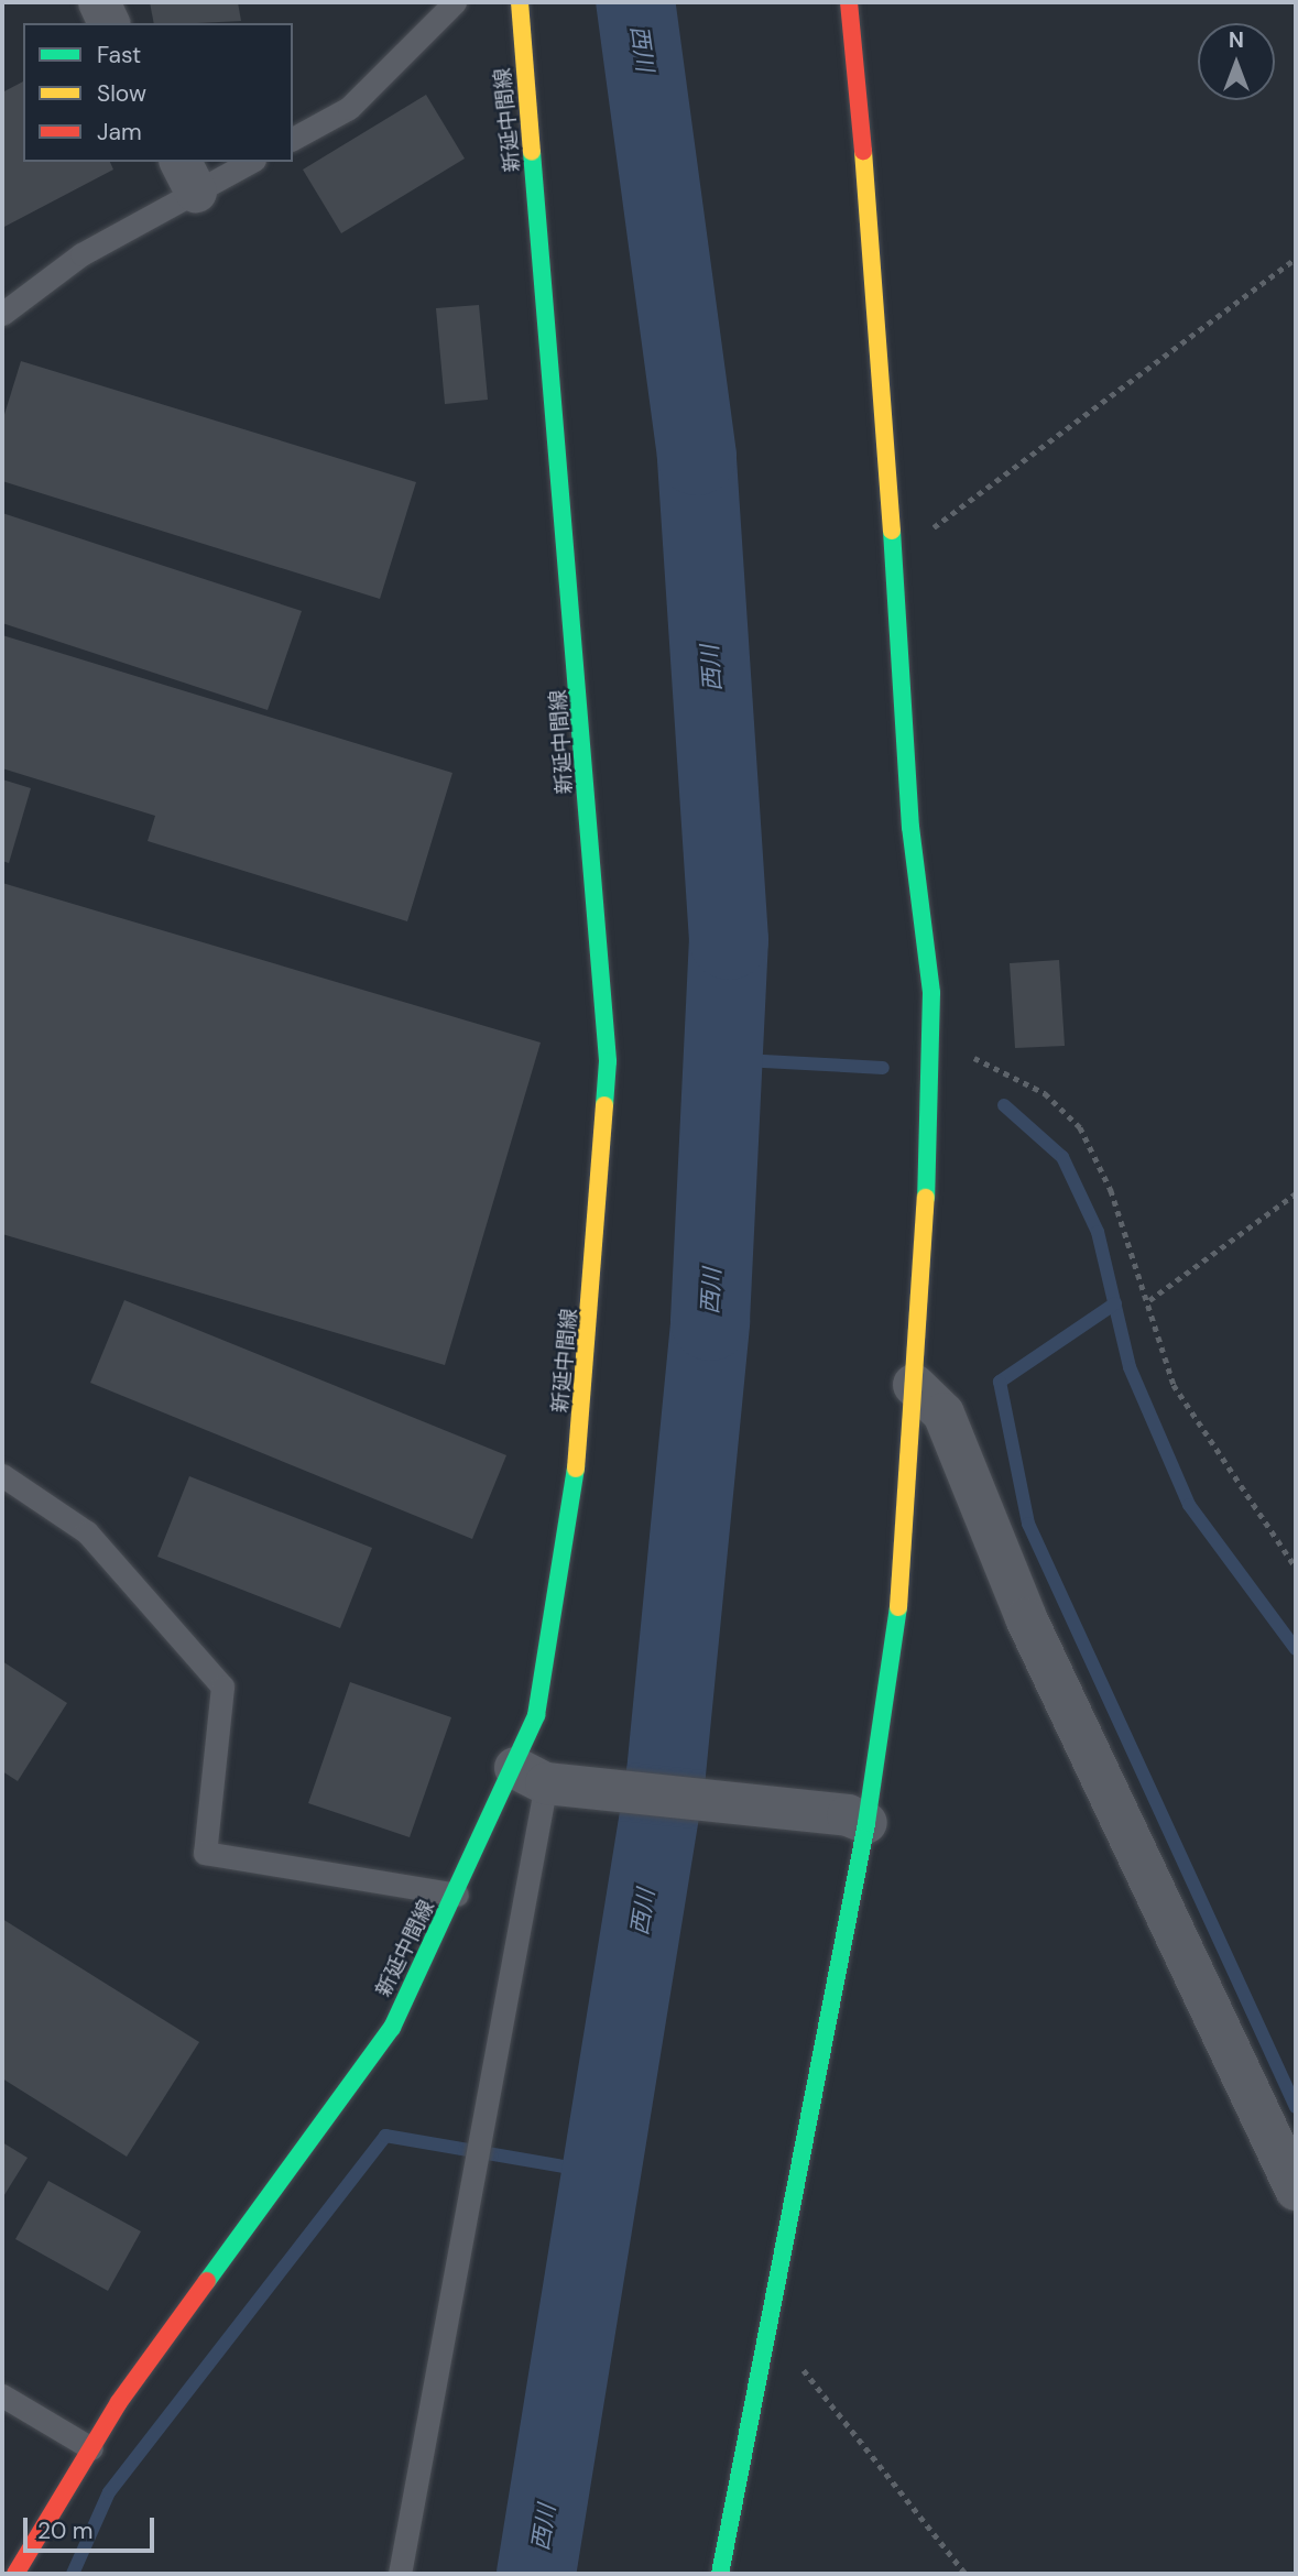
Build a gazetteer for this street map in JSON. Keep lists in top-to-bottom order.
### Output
{
  "streets": {
    "main road": ["新延中間線"]
  },
  "water": ["西川"],
  "legend": ["Fast", "Slow", "Jam"],
  "scale_bar": "20 m",
  "north": "top"
}
